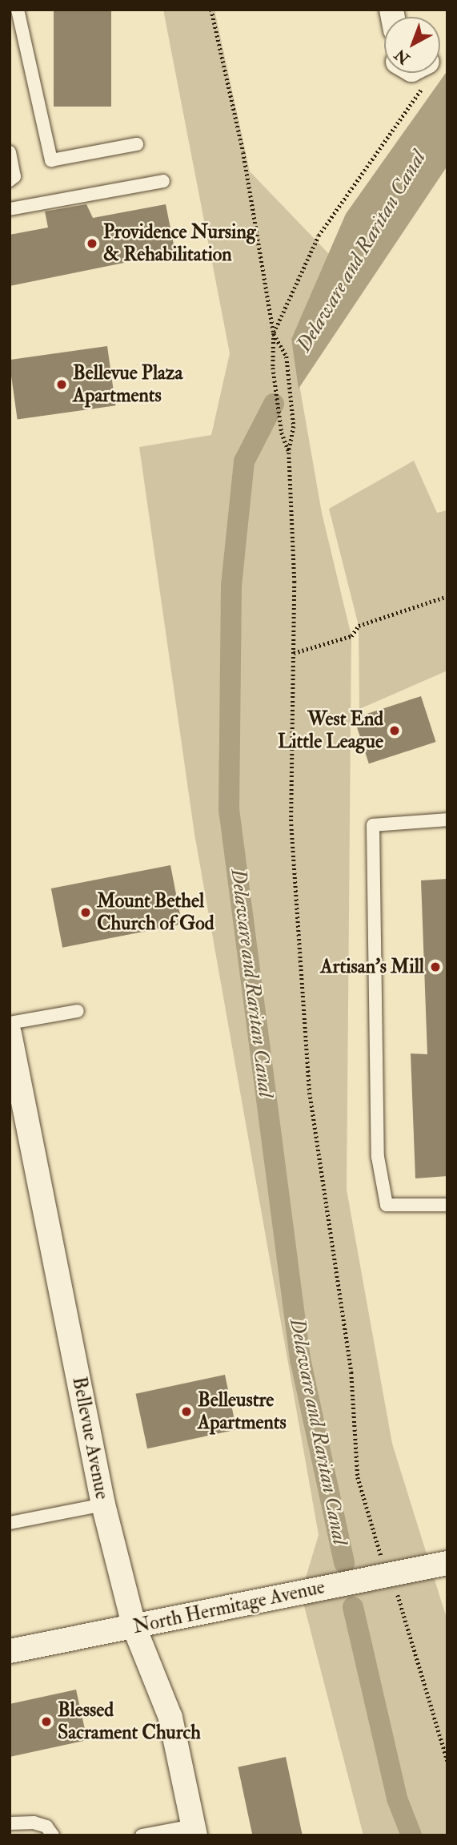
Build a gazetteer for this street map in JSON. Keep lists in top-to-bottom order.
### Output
{
  "streets": {
    "street": ["Bellevue Avenue", "North Hermitage Avenue"]
  },
  "crossings": [
    ["Bellevue Avenue", "North Hermitage Avenue"]
  ],
  "water": ["Delaware and Raritan Canal"],
  "places": [
    "Providence Nursing & Rehabilitation",
    "Bellevue Plaza Apartments",
    "West End Little League",
    "Mount Bethel Church of God",
    "Artisan's Mill",
    "Belleustre Apartments",
    "Blessed Sacrament Church"
  ],
  "north": "bottom left"
}
